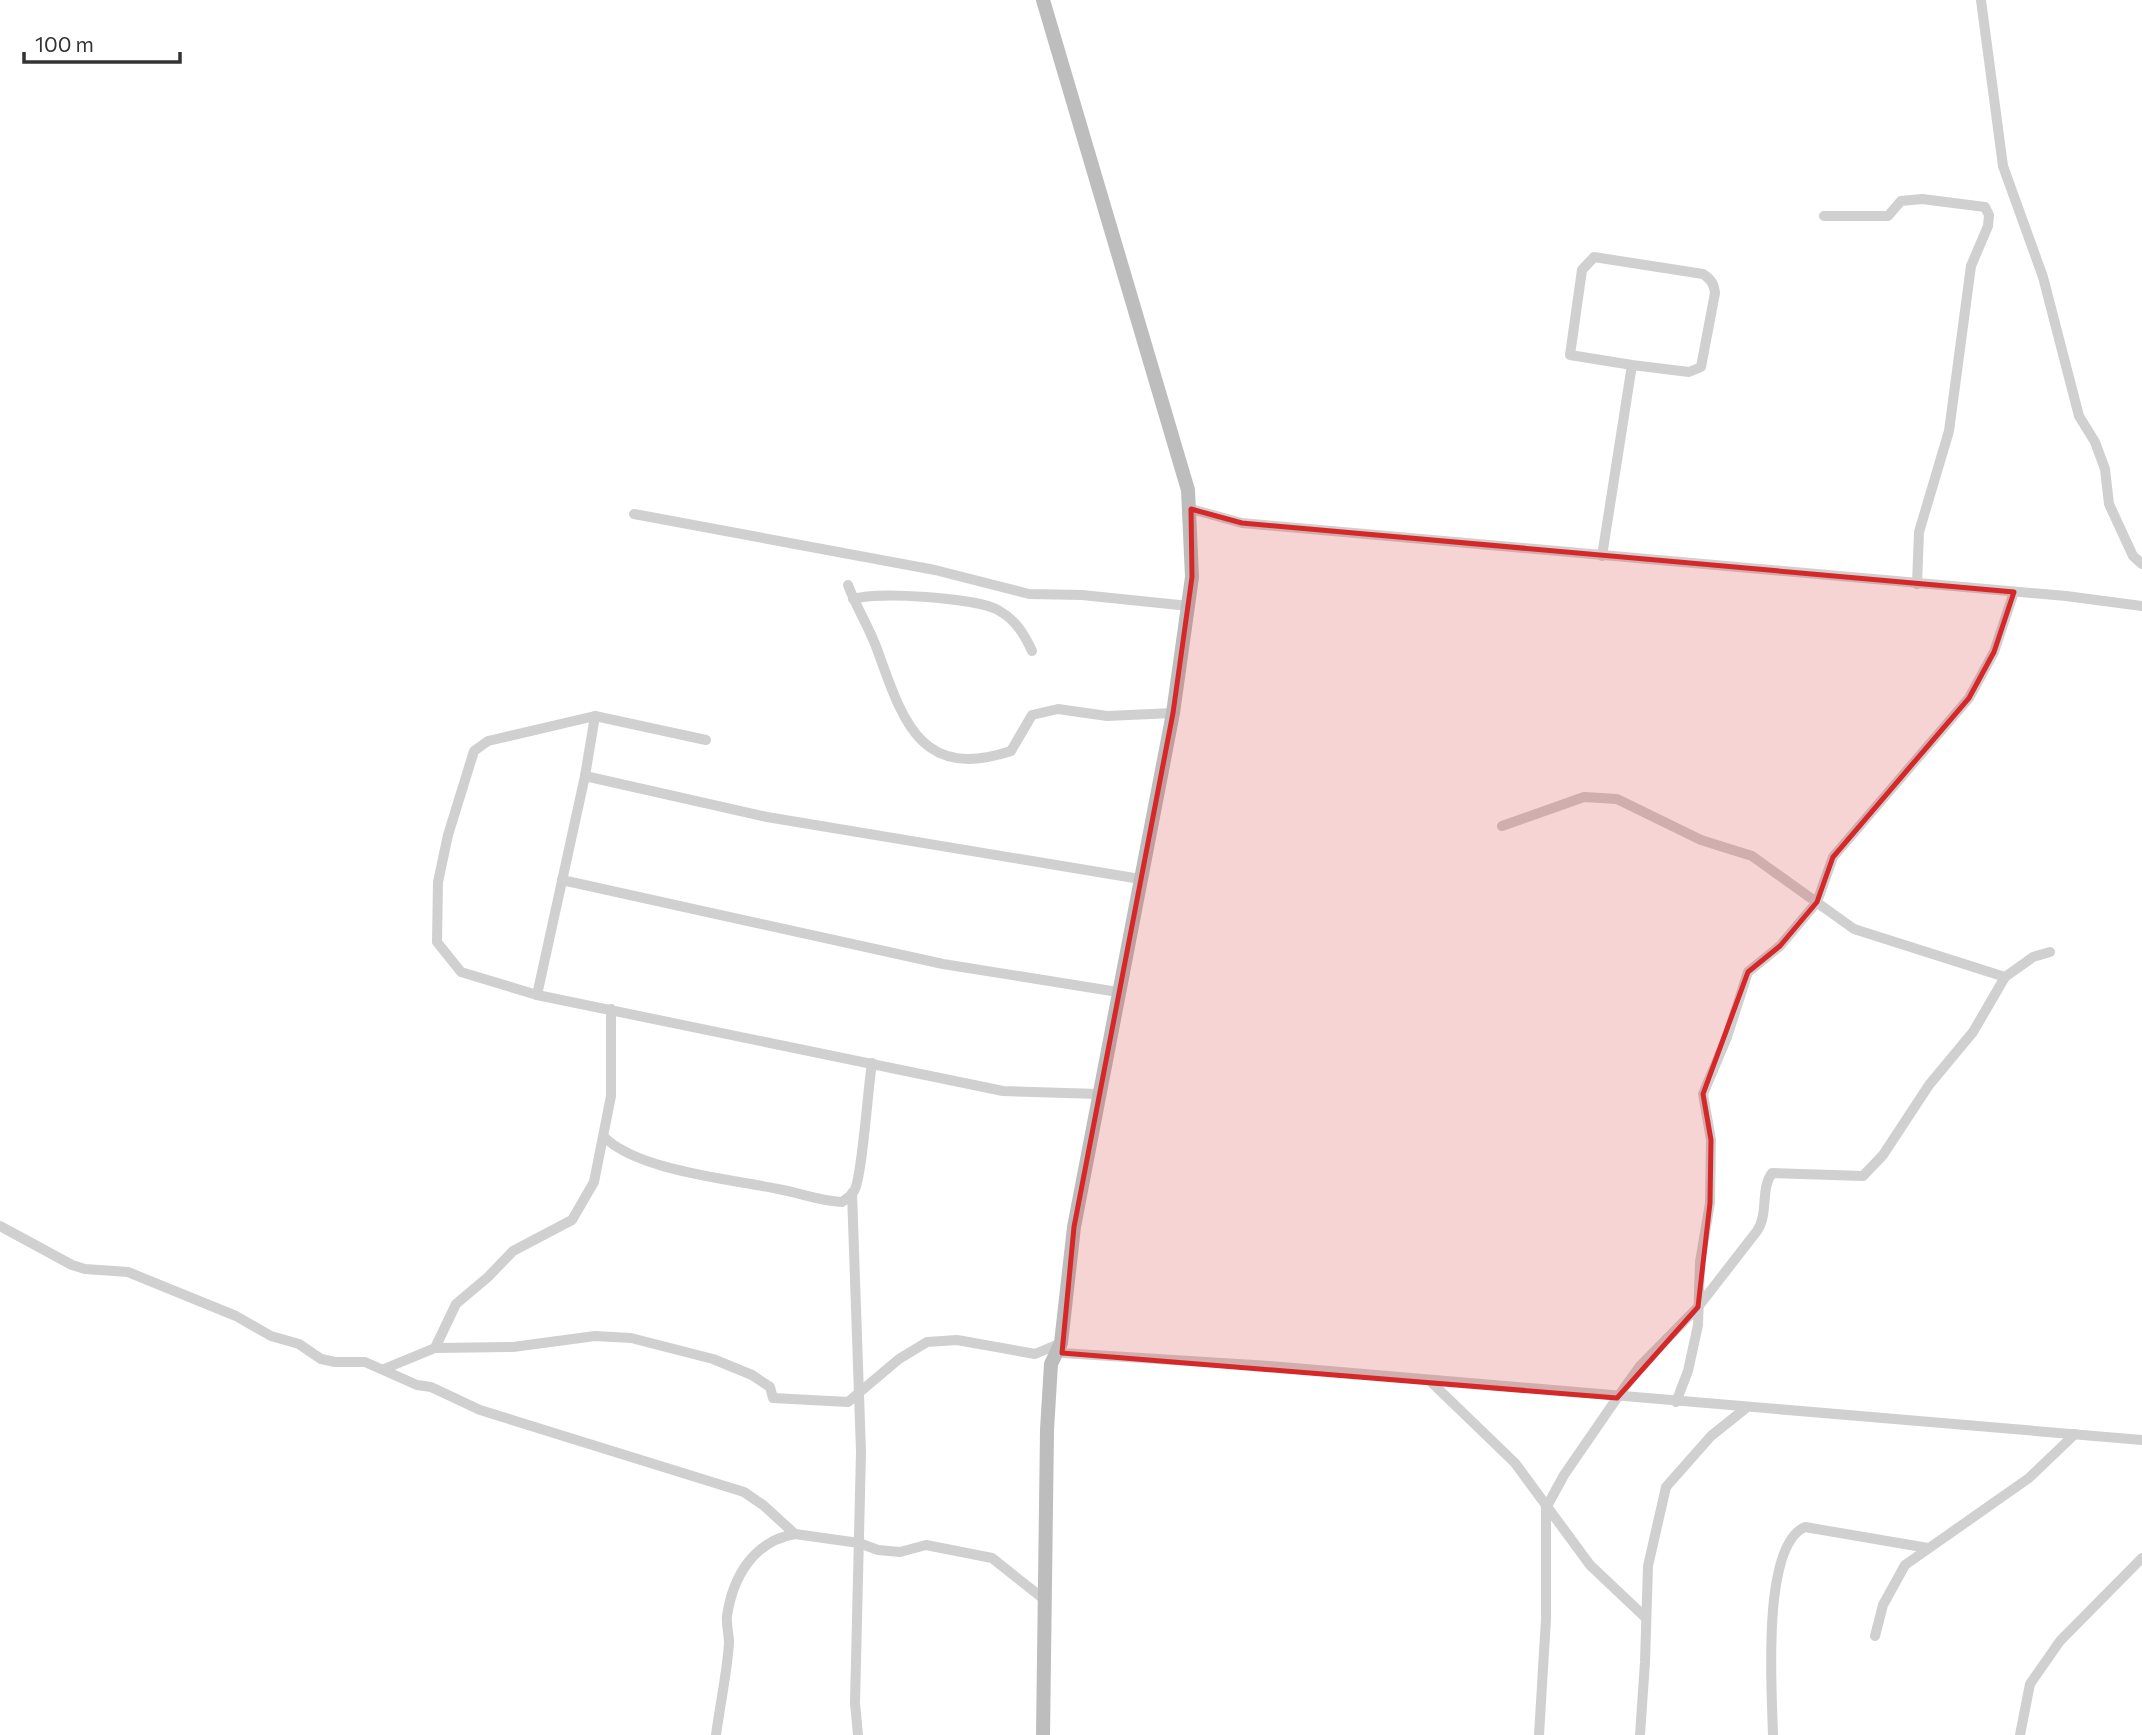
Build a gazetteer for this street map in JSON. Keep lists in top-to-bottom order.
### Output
{
  "scale_bar": "100 m"
}
